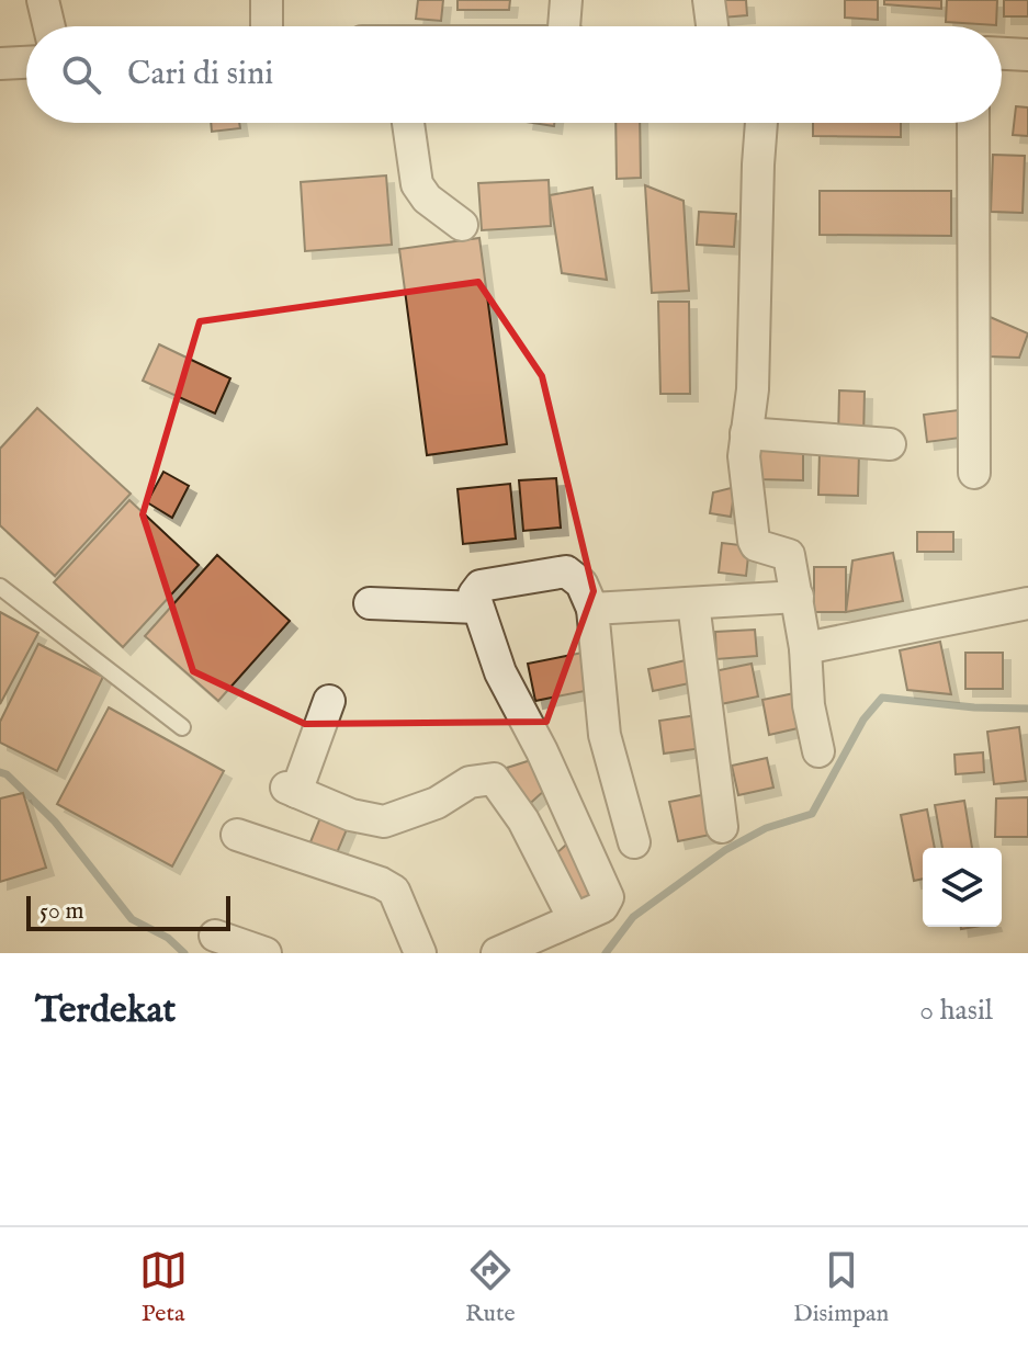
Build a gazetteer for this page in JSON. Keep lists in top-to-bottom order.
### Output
{
  "scale_bar": "50 m",
  "page": {
    "search": "Cari di sini",
    "scale": "50 m",
    "heading": ["Terdekat", "0 hasil"],
    "nav": ["Peta", "Rute", "Disimpan"]
  }
}
